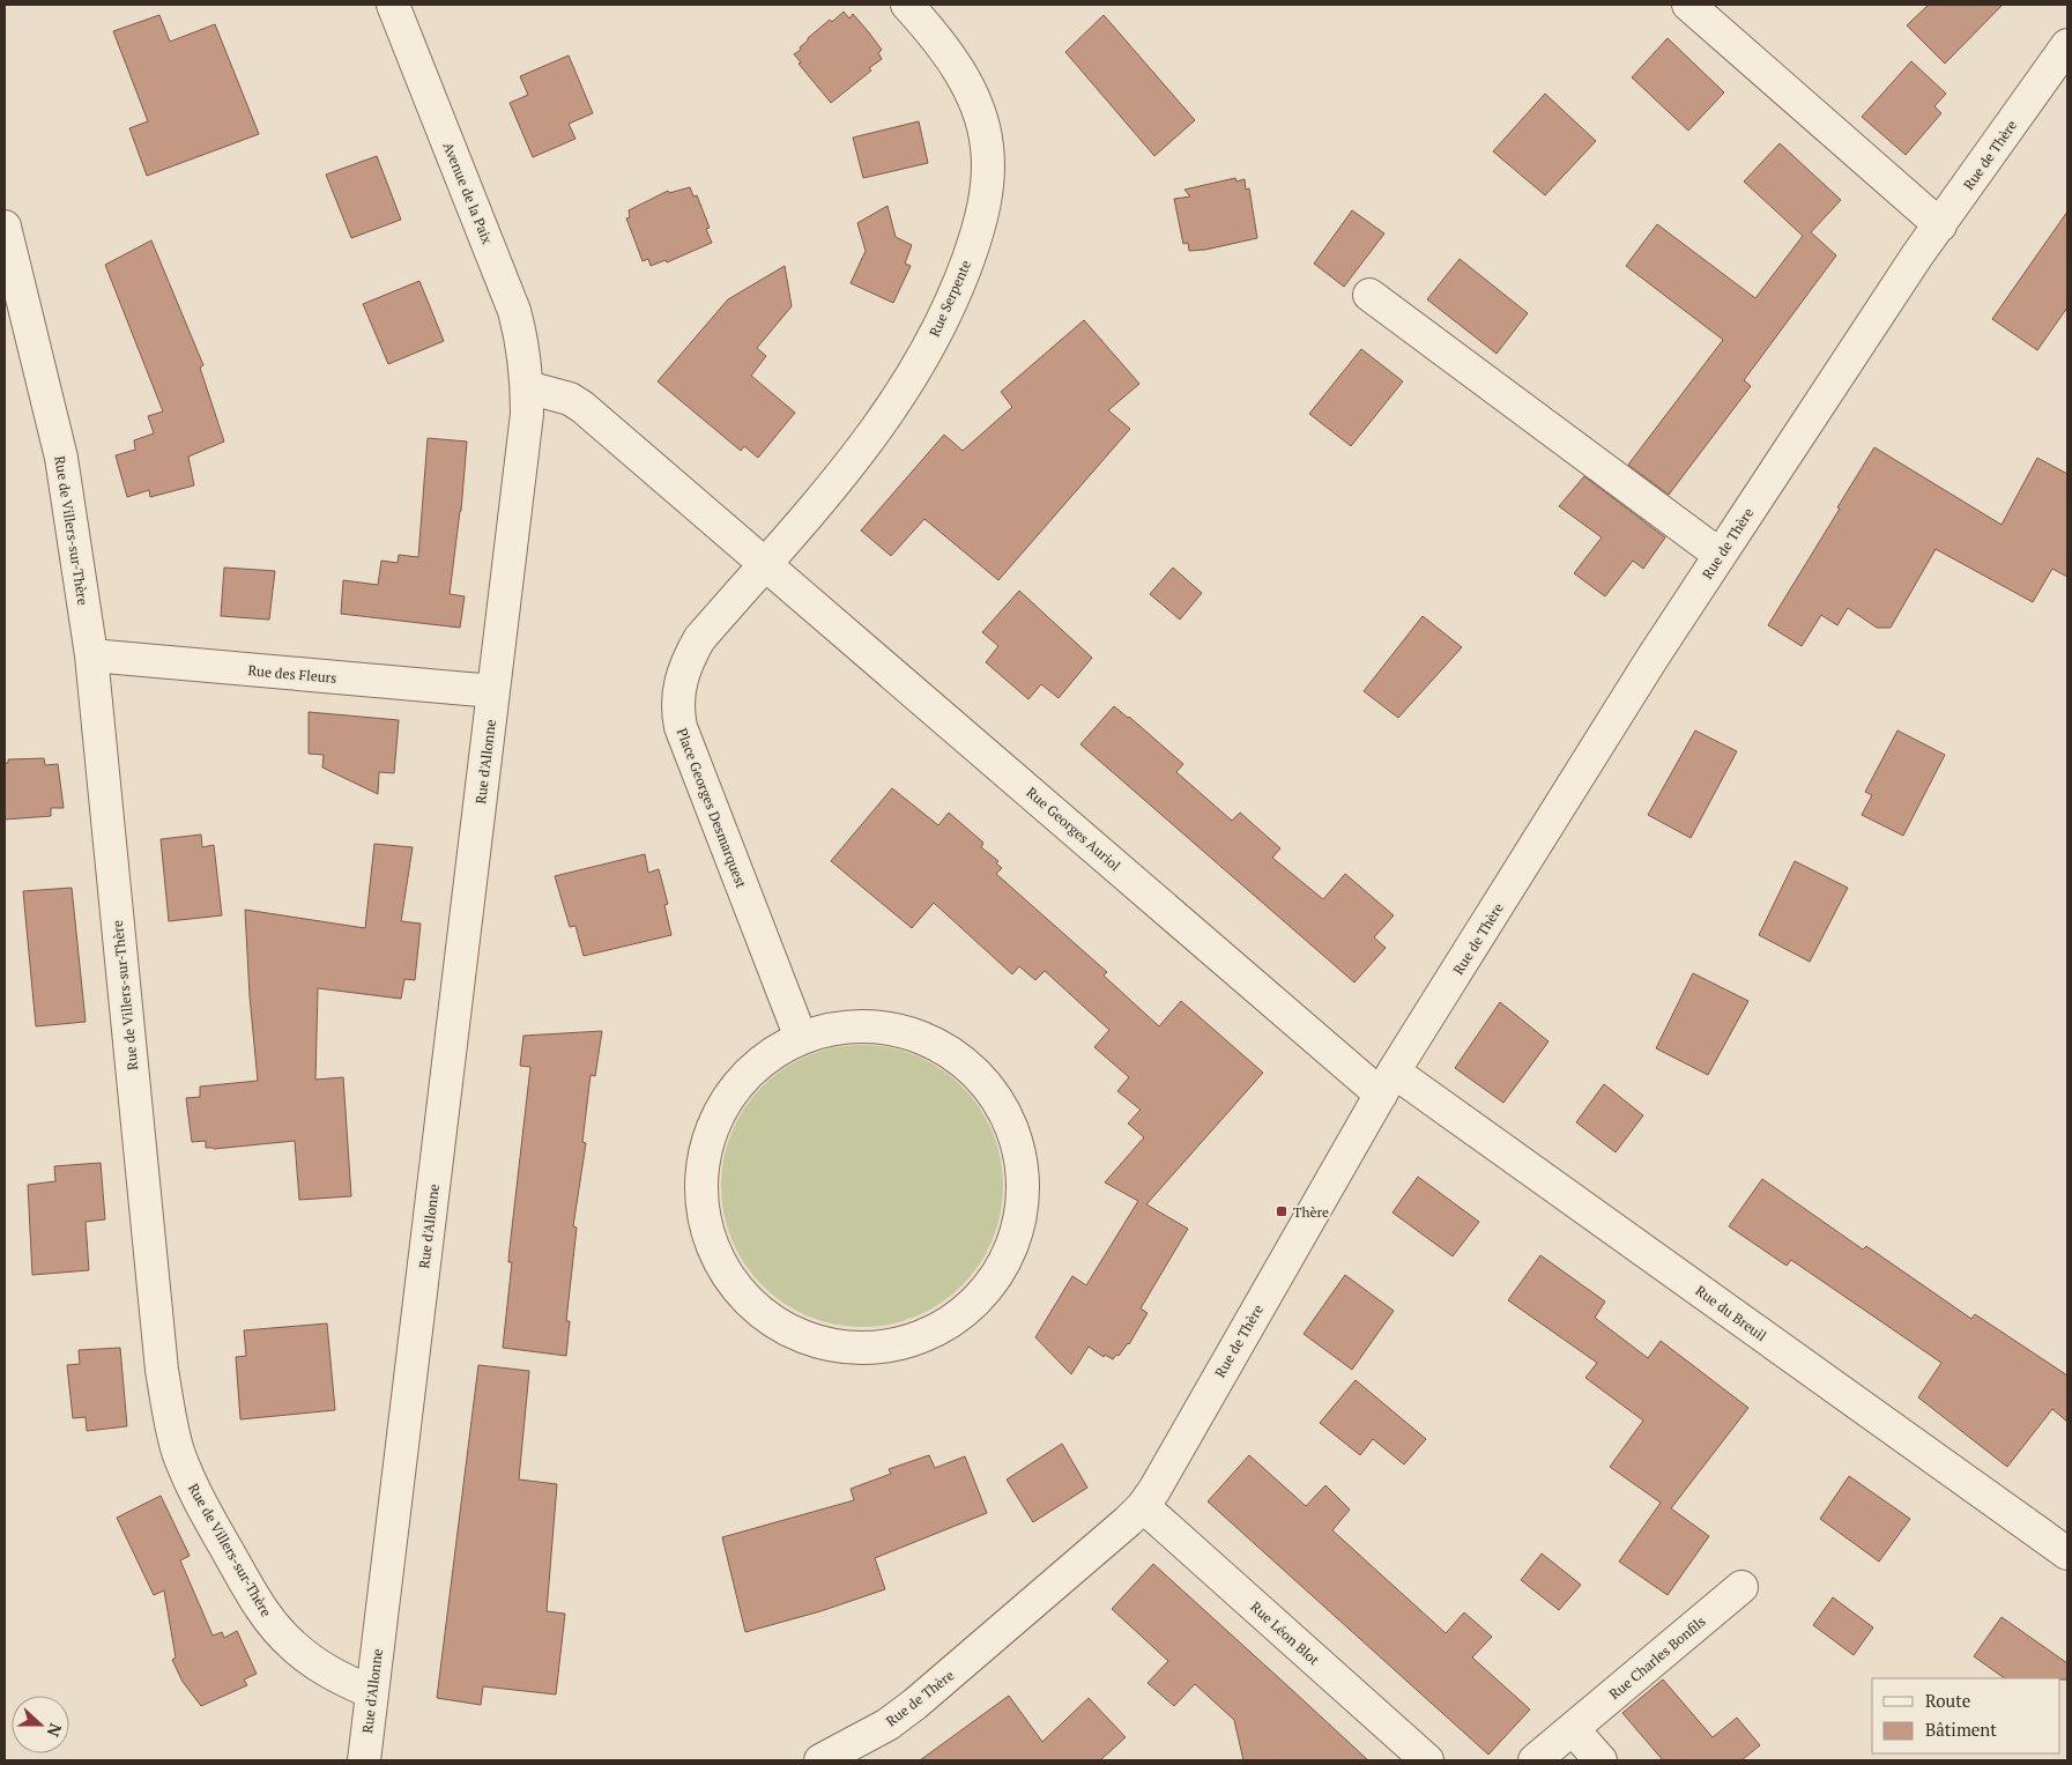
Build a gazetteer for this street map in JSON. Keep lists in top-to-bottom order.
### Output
{
  "streets": {
    "street": [
      "Rue de Thère",
      "Avenue de la Paix",
      "Rue Serpente",
      "Rue de Villers-sur-Thère",
      "Rue des Fleurs",
      "Rue d'Allonne",
      "Place Georges Desmarquest",
      "Rue Georges Auriol",
      "Rue du Breuil",
      "Rue Léon Blot",
      "Rue Charles Bonfils"
    ]
  },
  "crossings": [
    ["Rue de Thère", "Rue Georges Auriol"],
    ["Rue de Thère", "Rue du Breuil"],
    ["Rue de Thère", "Rue Léon Blot"],
    ["Avenue de la Paix", "Rue des Fleurs"],
    ["Avenue de la Paix", "Rue d'Allonne"],
    ["Rue Serpente", "Place Georges Desmarquest"],
    ["Rue Serpente", "Rue Georges Auriol"],
    ["Rue de Villers-sur-Thère", "Rue des Fleurs"],
    ["Rue de Villers-sur-Thère", "Rue d'Allonne"],
    ["Rue des Fleurs", "Rue d'Allonne"],
    ["Place Georges Desmarquest", "Rue Georges Auriol"],
    ["Rue Georges Auriol", "Rue du Breuil"]
  ],
  "places": {
    "transit": ["Thère"]
  },
  "legend": ["Route", "Bâtiment"],
  "north": "right"
}
